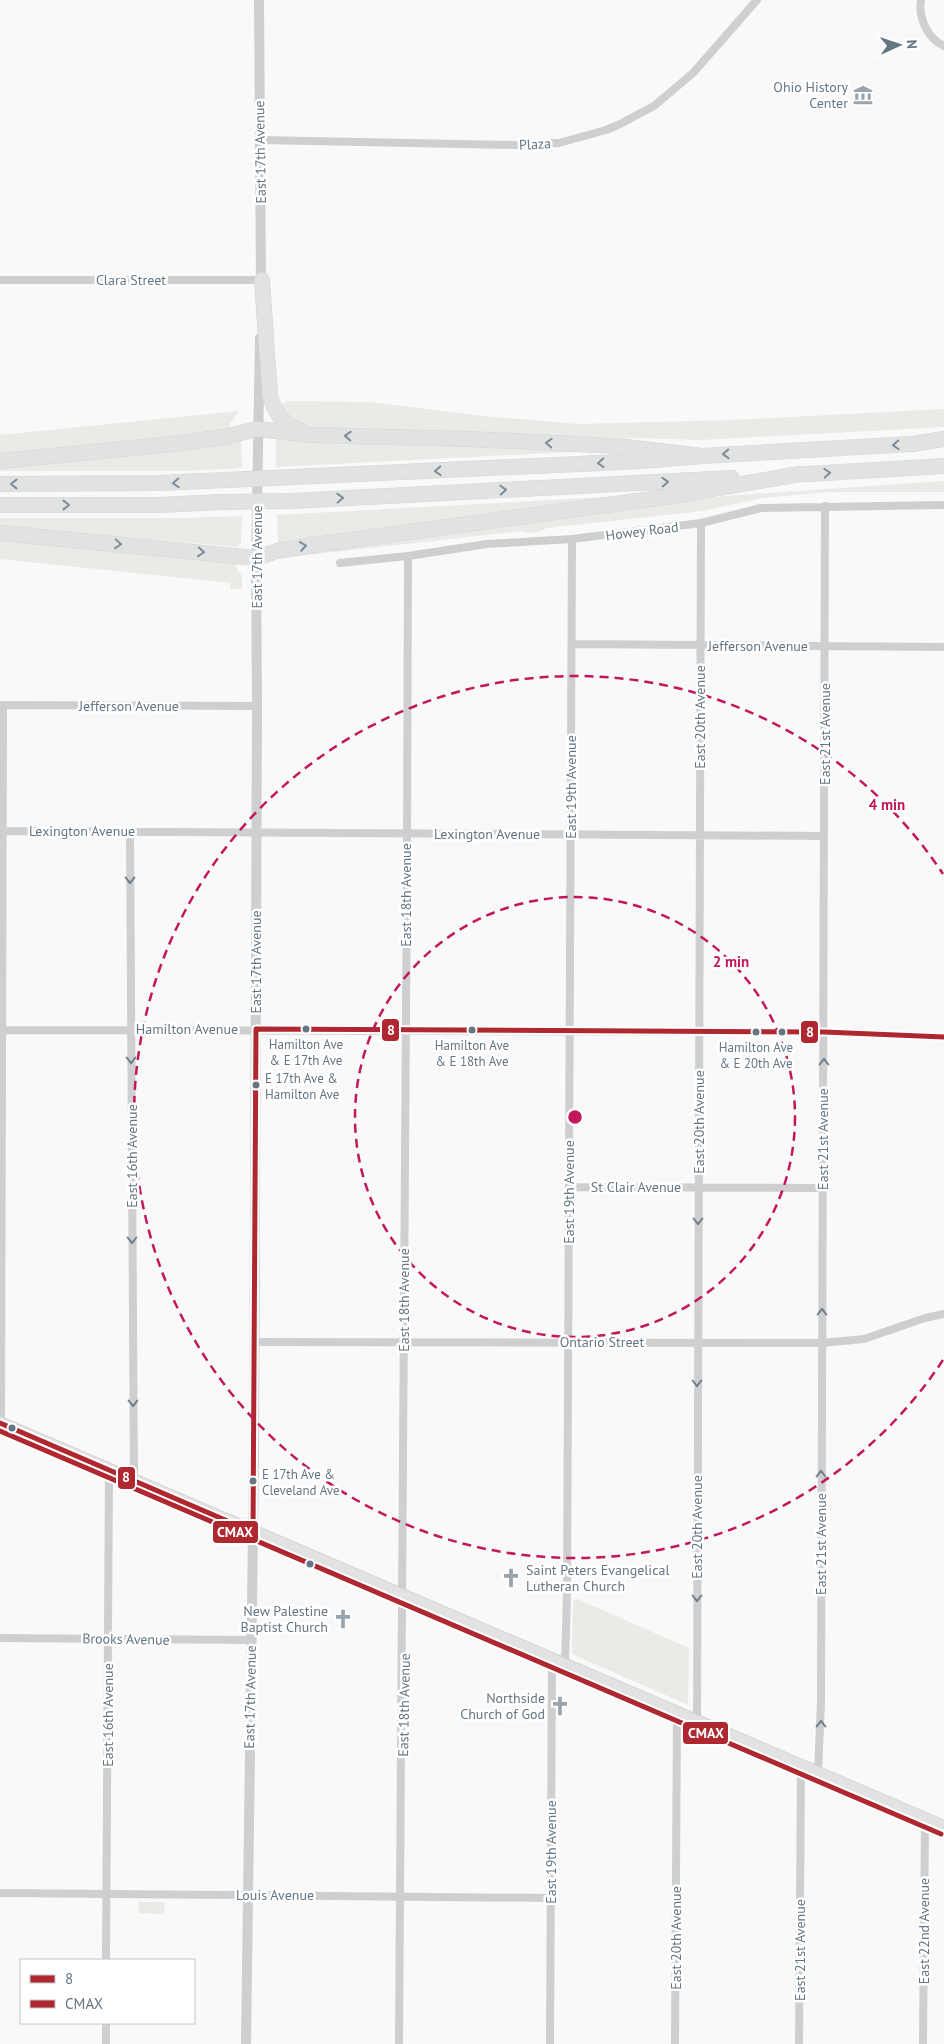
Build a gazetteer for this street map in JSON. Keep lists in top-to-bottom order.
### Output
{
  "streets": {
    "street": [
      "Plaza",
      "East 17th Avenue",
      "Clara Street",
      "Howey Road",
      "Jefferson Avenue",
      "East 20th Avenue",
      "East 21st Avenue",
      "East 19th Avenue",
      "Lexington Avenue",
      "East 18th Avenue",
      "Hamilton Avenue",
      "East 16th Avenue",
      "St Clair Avenue",
      "Ontario Street",
      "Brooks Avenue",
      "Louis Avenue",
      "East 22nd Avenue"
    ]
  },
  "crossings": [
    ["Plaza", "East 17th Avenue"],
    ["East 17th Avenue", "Clara Street"],
    ["East 17th Avenue", "Jefferson Avenue"],
    ["East 17th Avenue", "Lexington Avenue"],
    ["East 17th Avenue", "Hamilton Avenue"],
    ["East 17th Avenue", "Ontario Street"],
    ["East 17th Avenue", "Brooks Avenue"],
    ["East 17th Avenue", "Louis Avenue"],
    ["Howey Road", "East 20th Avenue"],
    ["Howey Road", "East 21st Avenue"],
    ["Howey Road", "East 19th Avenue"],
    ["Howey Road", "East 18th Avenue"],
    ["Jefferson Avenue", "East 20th Avenue"],
    ["Jefferson Avenue", "East 21st Avenue"],
    ["Jefferson Avenue", "East 19th Avenue"],
    ["East 20th Avenue", "Lexington Avenue"],
    ["East 20th Avenue", "Hamilton Avenue"],
    ["East 20th Avenue", "St Clair Avenue"],
    ["East 20th Avenue", "Ontario Street"],
    ["East 21st Avenue", "Lexington Avenue"],
    ["East 21st Avenue", "Hamilton Avenue"],
    ["East 21st Avenue", "St Clair Avenue"],
    ["East 21st Avenue", "Ontario Street"],
    ["East 19th Avenue", "Lexington Avenue"],
    ["East 19th Avenue", "Hamilton Avenue"],
    ["East 19th Avenue", "St Clair Avenue"],
    ["East 19th Avenue", "Ontario Street"],
    ["East 19th Avenue", "Louis Avenue"],
    ["Lexington Avenue", "East 18th Avenue"],
    ["Lexington Avenue", "East 16th Avenue"],
    ["East 18th Avenue", "Hamilton Avenue"],
    ["East 18th Avenue", "Ontario Street"],
    ["East 18th Avenue", "Louis Avenue"],
    ["Hamilton Avenue", "East 16th Avenue"],
    ["East 16th Avenue", "Brooks Avenue"],
    ["East 16th Avenue", "Louis Avenue"]
  ],
  "one_way": ["East 21st Avenue", "East 16th Avenue"],
  "places": {
    "museum": ["Ohio History Center"],
    "other": [
      "Hamilton Ave & E 17th Ave",
      "Hamilton Ave & E 18th Ave",
      "Hamilton Ave & E 20th Ave",
      "E 17th Ave & Hamilton Ave",
      "E 17th Ave & Cleveland Ave"
    ],
    "church": ["Saint Peters Evangelical Lutheran Church", "New Palestine Baptist Church", "Northside Church of God"]
  },
  "lines": ["transit line 8", "transit line CMAX"],
  "legend": ["8", "CMAX"],
  "north": "right",
  "rings": ["4 min", "2 min"]
}
